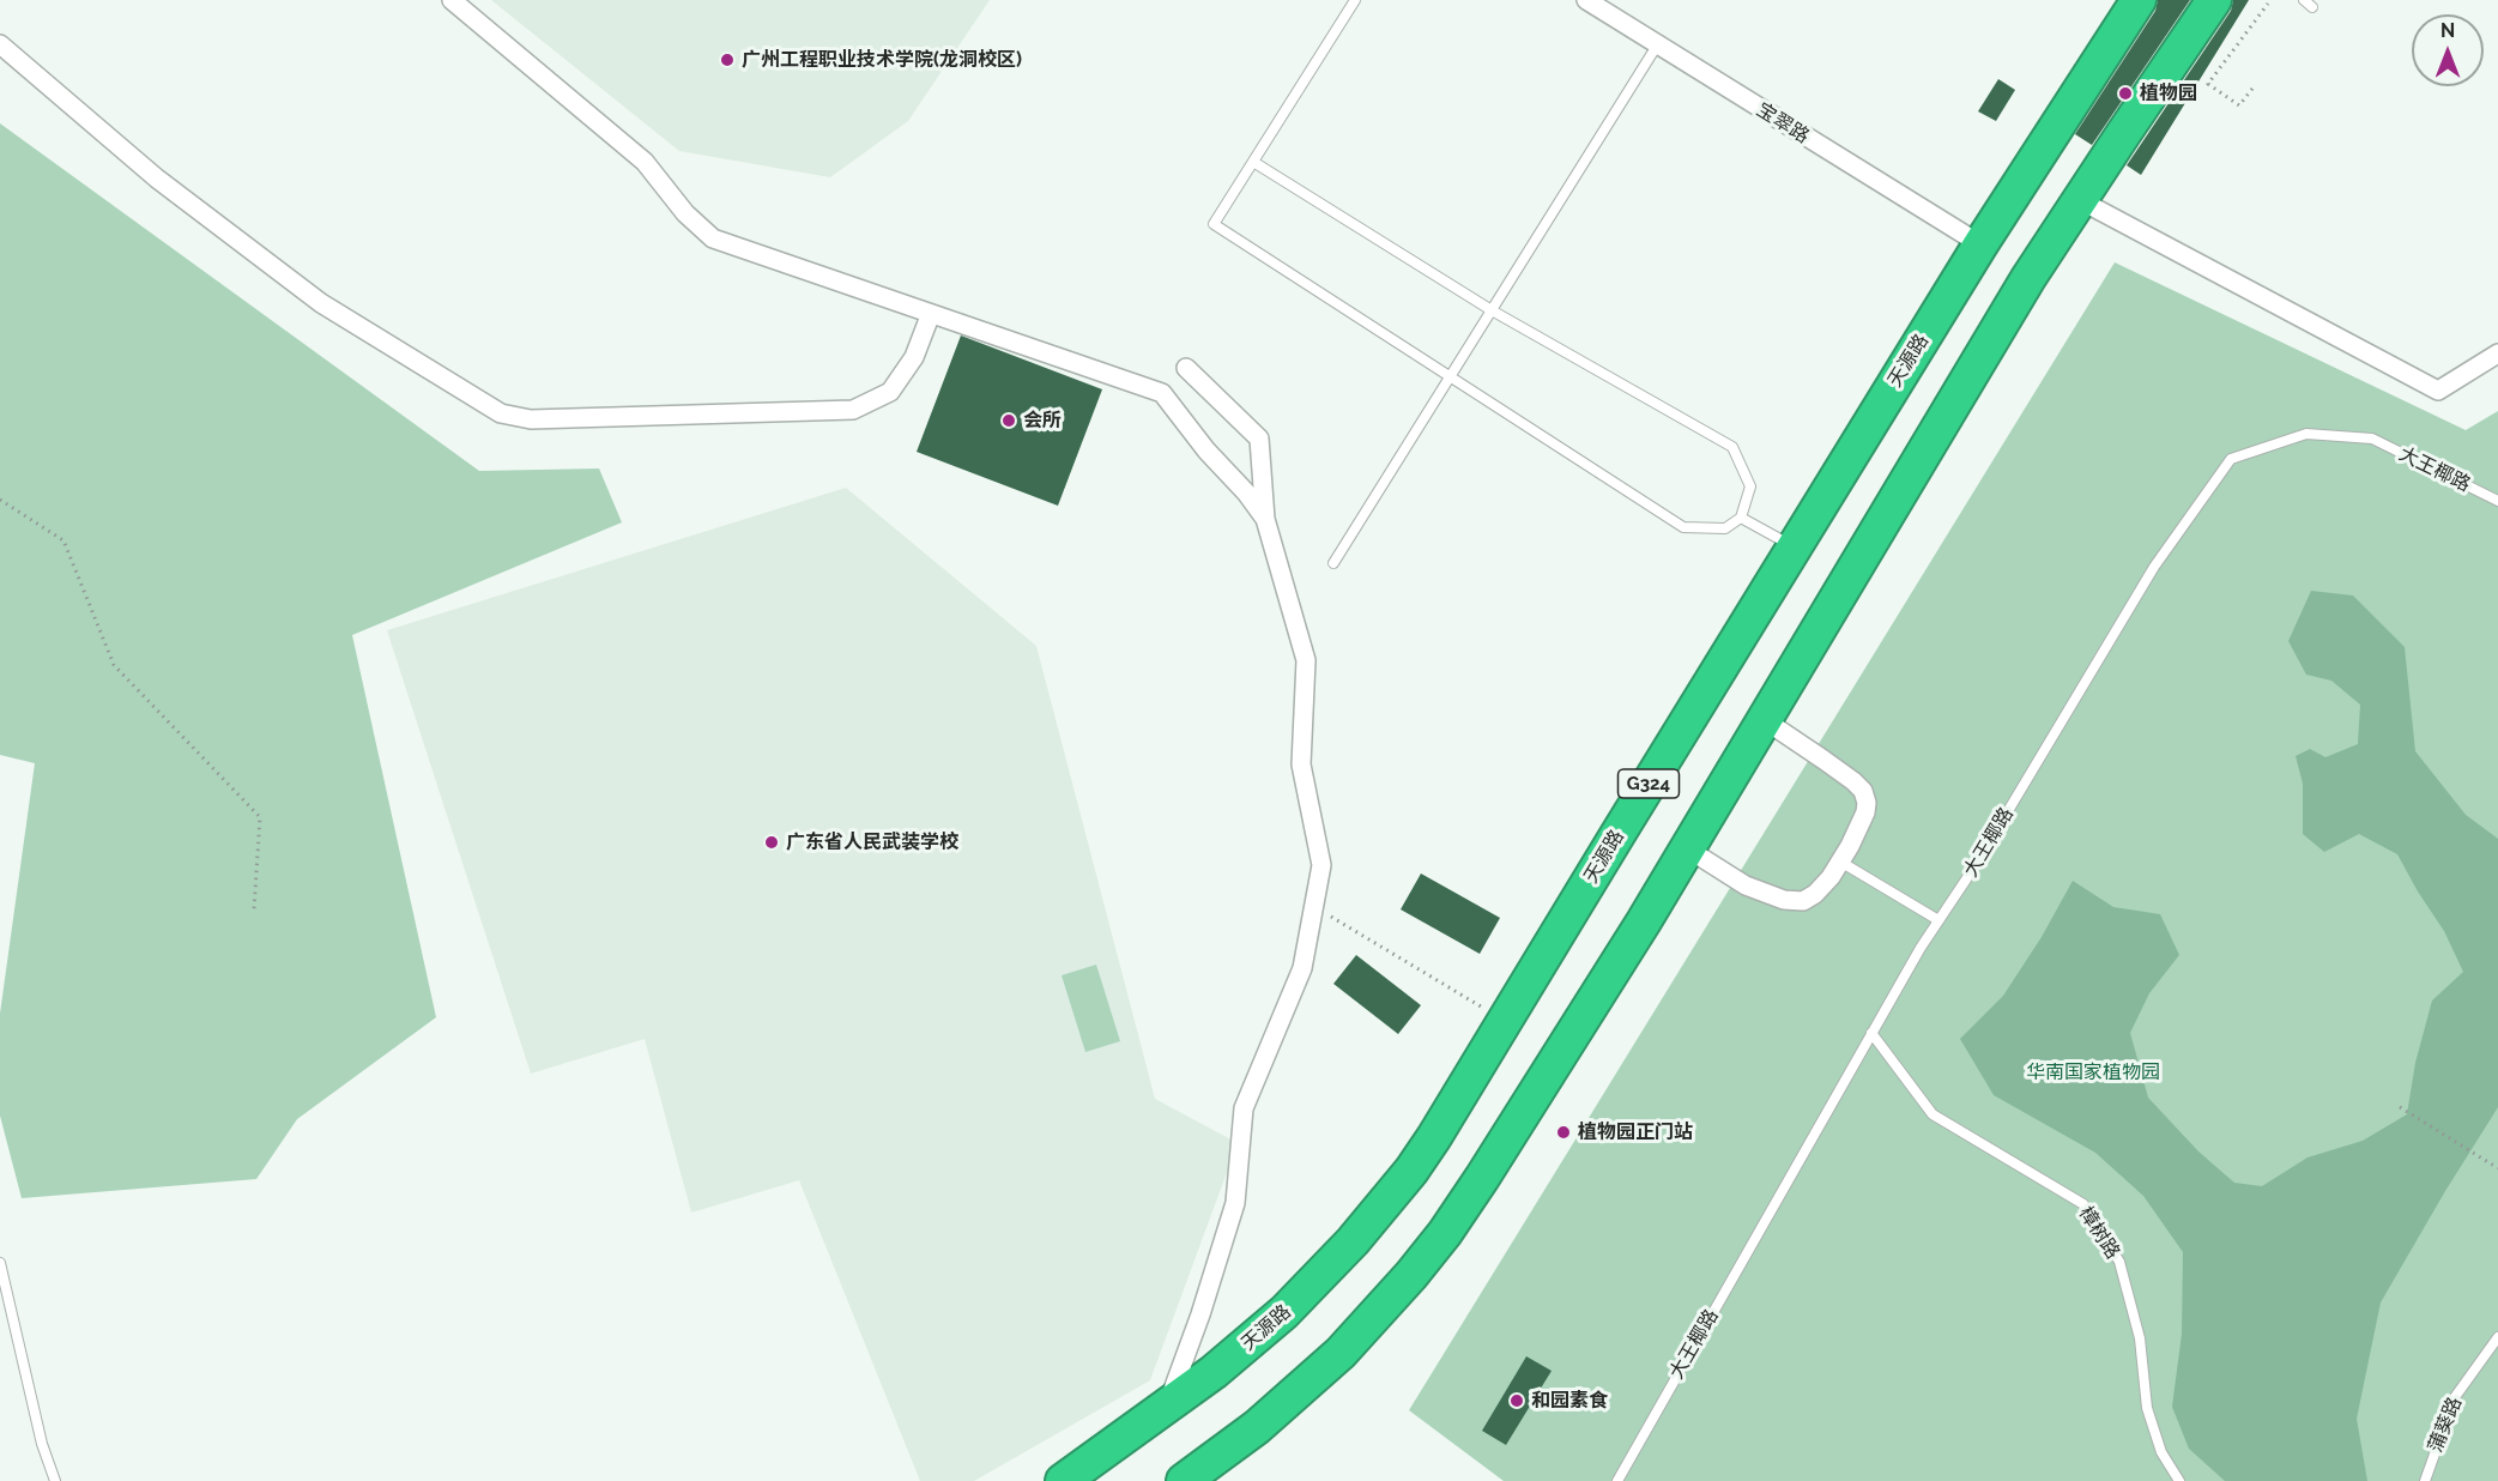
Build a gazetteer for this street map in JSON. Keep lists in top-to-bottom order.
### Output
{
  "streets": {
    "highway": ["天源路", "G324"],
    "street": ["宝翠路"],
    "lane": ["大王椰路", "樟树路", "蒲葵路"]
  },
  "crossings": [
    ["宝翠路", "天源路"],
    ["大王椰路", "樟树路"]
  ],
  "parks": ["华南国家植物园"],
  "places": [
    "广州工程职业技术学院(龙洞校区)",
    "植物园",
    "会所",
    "广东省人民武装学校",
    "植物园正门站",
    "和园素食"
  ],
  "north": "top"
}
